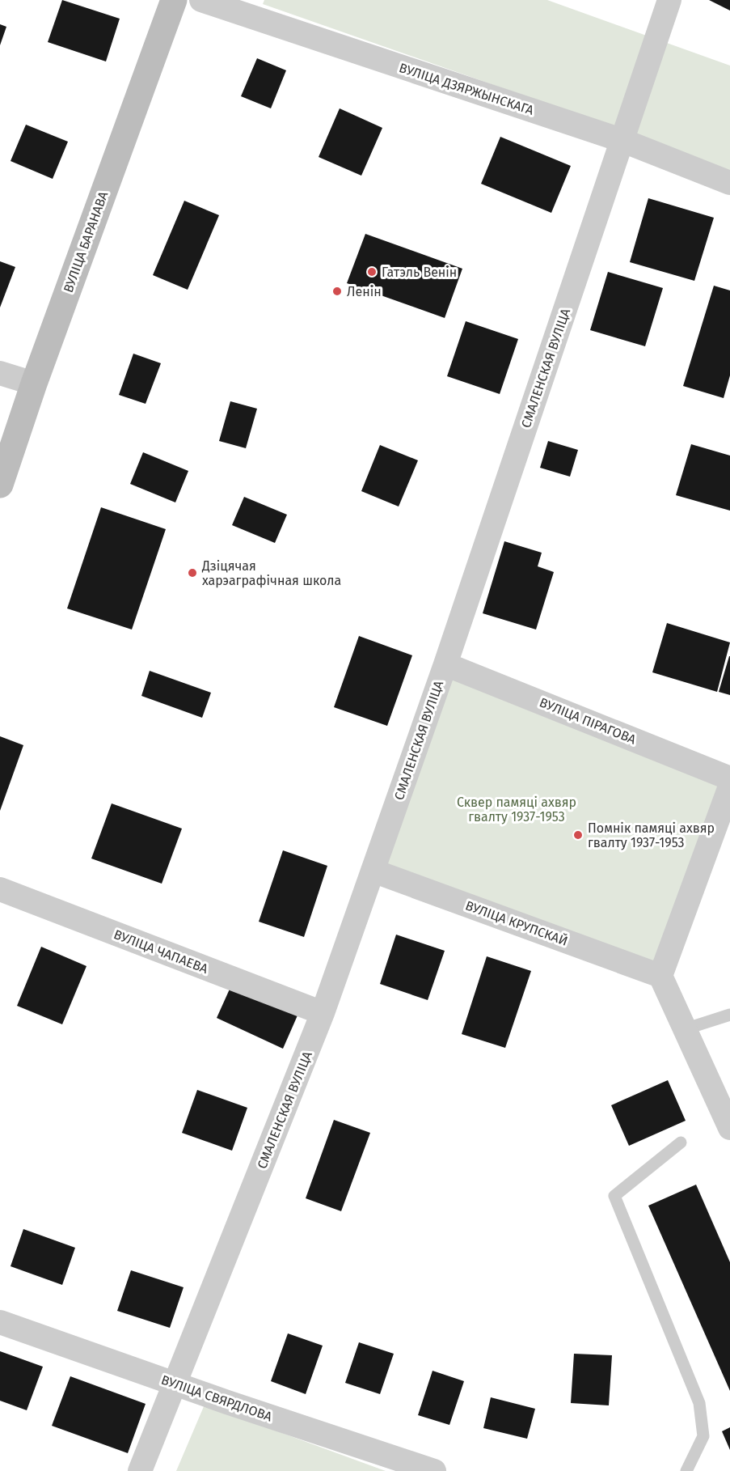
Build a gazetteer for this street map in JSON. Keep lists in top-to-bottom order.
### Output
{
  "streets": {
    "main road": ["ВУЛІЦА БАРАНАВА"],
    "street": [
      "ВУЛІЦА ДЗЯРЖЫНСКАГА",
      "СМАЛЕНСКАЯ ВУЛІЦА",
      "ВУЛІЦА ПІРАГОВА",
      "ВУЛІЦА КРУПСКАЙ",
      "ВУЛІЦА ЧАПАЕВА",
      "ВУЛІЦА СВЯРДЛОВА"
    ]
  },
  "crossings": [
    ["ВУЛІЦА ДЗЯРЖЫНСКАГА", "СМАЛЕНСКАЯ ВУЛІЦА"],
    ["СМАЛЕНСКАЯ ВУЛІЦА", "ВУЛІЦА ПІРАГОВА"],
    ["СМАЛЕНСКАЯ ВУЛІЦА", "ВУЛІЦА КРУПСКАЙ"],
    ["СМАЛЕНСКАЯ ВУЛІЦА", "ВУЛІЦА ЧАПАЕВА"],
    ["СМАЛЕНСКАЯ ВУЛІЦА", "ВУЛІЦА СВЯРДЛОВА"]
  ],
  "parks": ["Сквер памяці ахвяр гвалту 1937-1953"],
  "places": [
    "Гатэль Венін",
    "Ленін",
    "Дзіцячая харэаграфічная школа",
    "Помнік памяці ахвяр гвалту 1937-1953"
  ]
}
